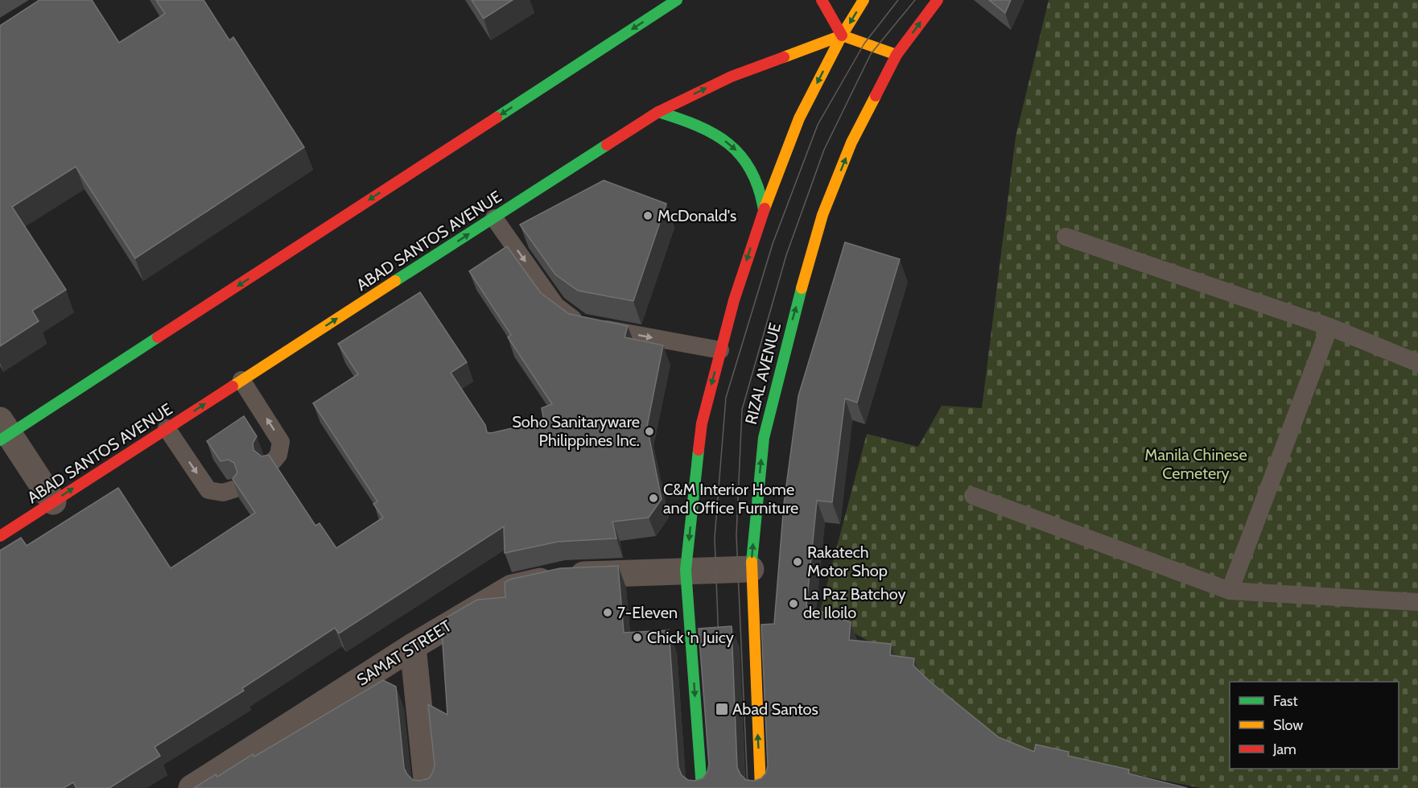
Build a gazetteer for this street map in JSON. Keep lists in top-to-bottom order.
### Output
{
  "streets": {
    "main road": ["ABAD SANTOS AVENUE", "RIZAL AVENUE"],
    "street": ["SAMAT STREET"]
  },
  "crossings": [
    ["RIZAL AVENUE", "SAMAT STREET"]
  ],
  "parks": ["Manila Chinese Cemetery"],
  "places": {
    "other": [
      "McDonald's",
      "Soho Sanitaryware Philippines Inc.",
      "C&M Interior Home and Office Furniture",
      "Rakatech Motor Shop",
      "La Paz Batchoy de Iloilo",
      "7-Eleven",
      "Chick 'n Juicy"
    ],
    "transit": ["Abad Santos"]
  },
  "legend": ["Fast", "Slow", "Jam"]
}
